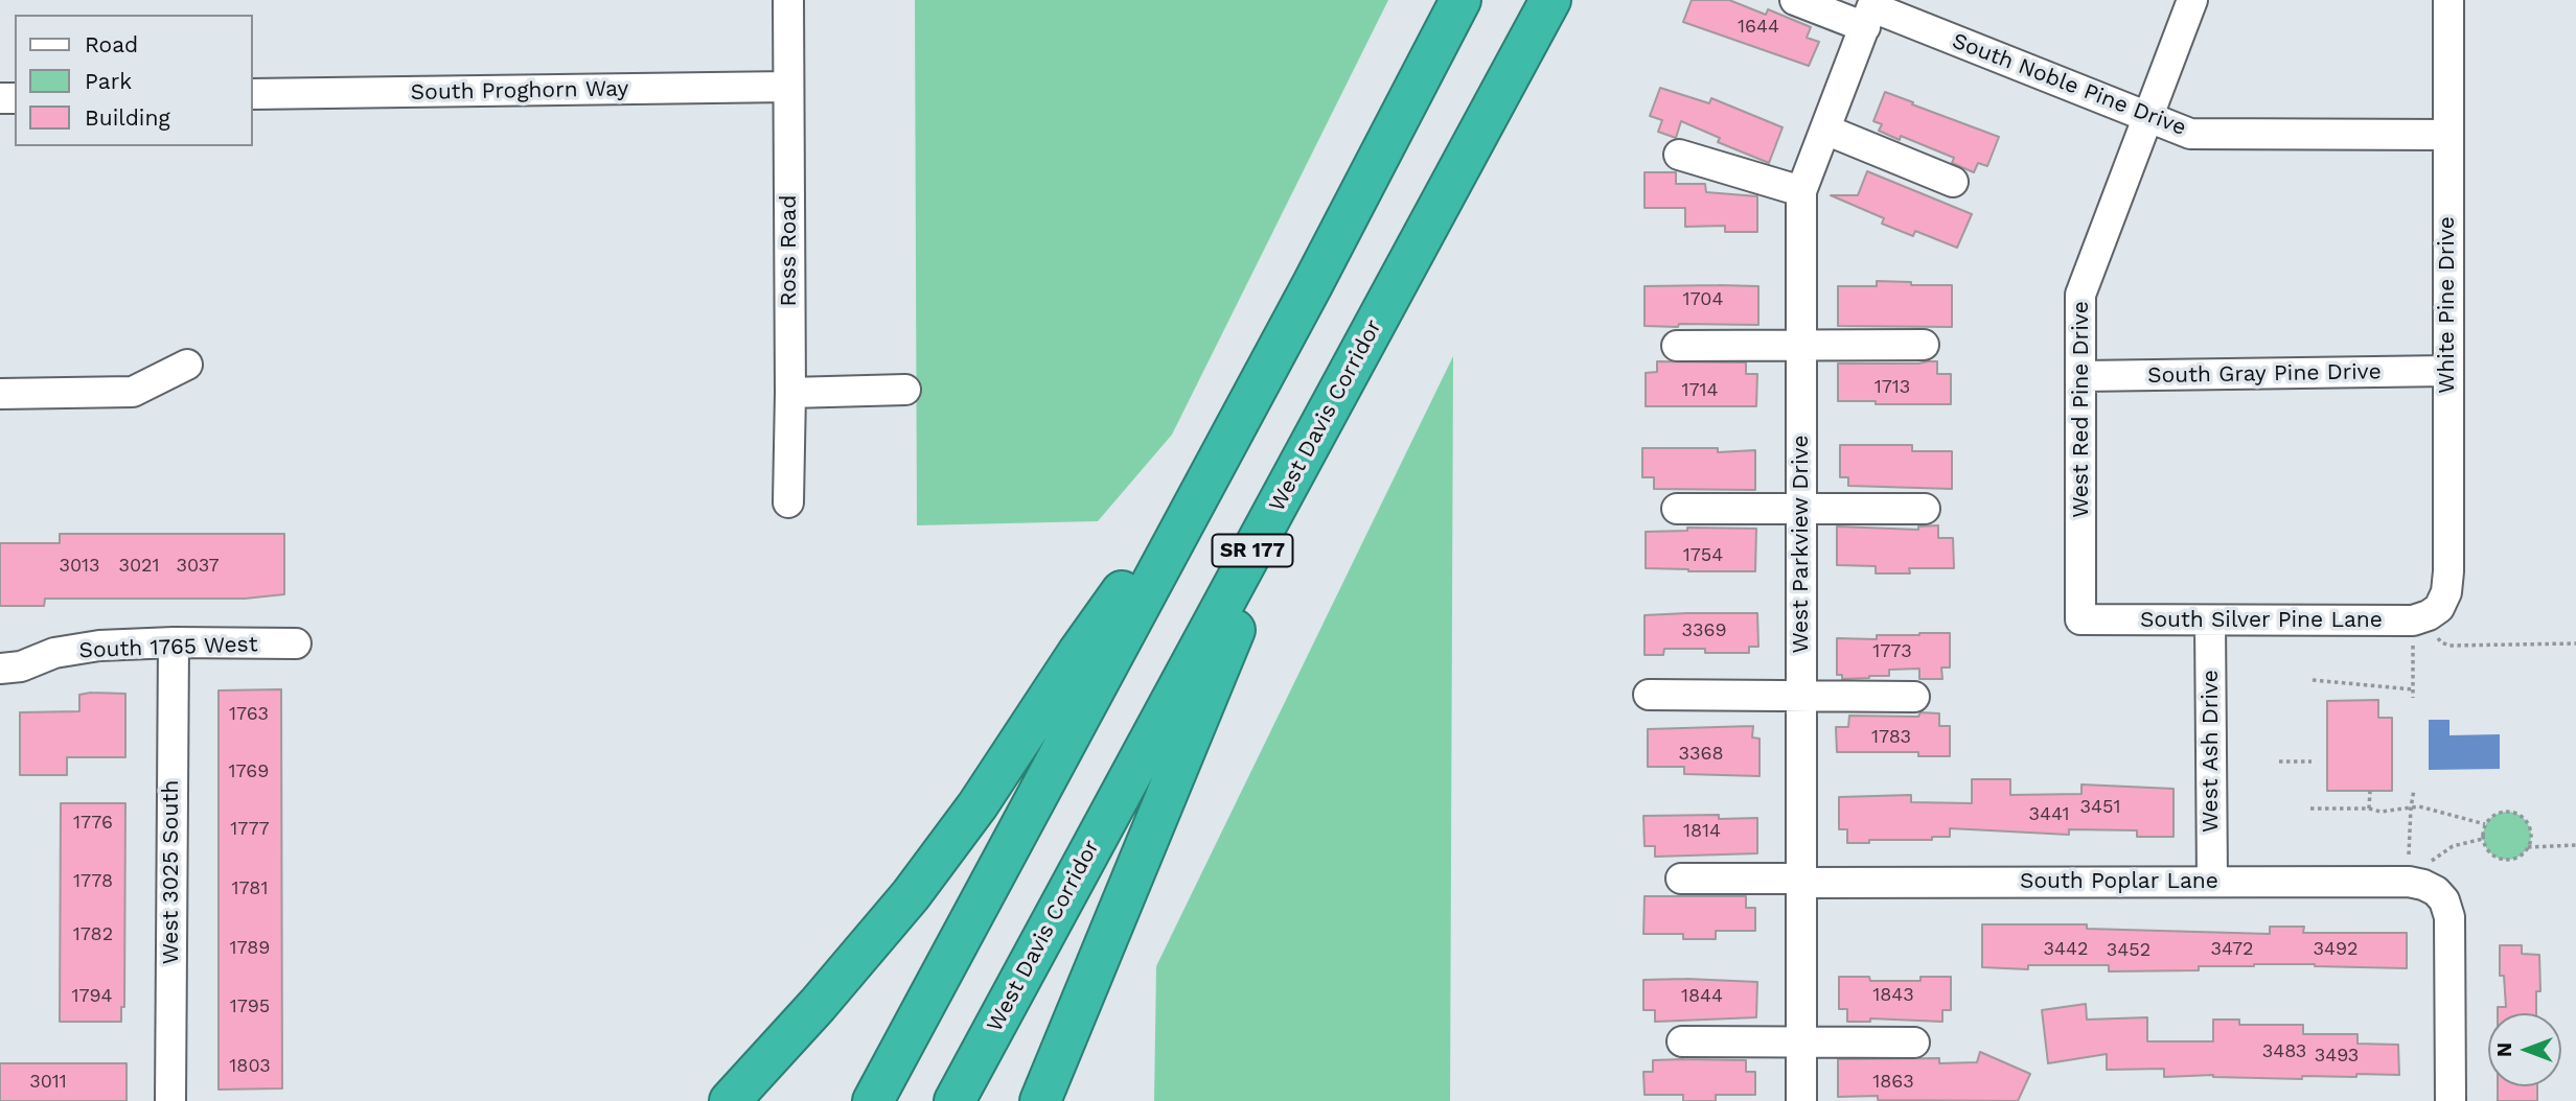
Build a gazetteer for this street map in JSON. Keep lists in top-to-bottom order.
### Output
{
  "streets": {
    "highway": ["West Davis Corridor", "SR 177"],
    "street": [
      "South Noble Pine Drive",
      "South Proghorn Way",
      "Ross Road",
      "White Pine Drive",
      "South Gray Pine Drive",
      "West Red Pine Drive",
      "West Parkview Drive",
      "South Silver Pine Lane",
      "South 1765 West",
      "West Ash Drive",
      "West 3025 South",
      "South Poplar Lane"
    ]
  },
  "crossings": [
    ["South Noble Pine Drive", "White Pine Drive"],
    ["South Noble Pine Drive", "West Red Pine Drive"],
    ["South Noble Pine Drive", "West Parkview Drive"],
    ["South Proghorn Way", "Ross Road"],
    ["White Pine Drive", "South Gray Pine Drive"],
    ["White Pine Drive", "South Silver Pine Lane"],
    ["South Gray Pine Drive", "West Red Pine Drive"],
    ["West Red Pine Drive", "South Silver Pine Lane"],
    ["West Parkview Drive", "South Poplar Lane"],
    ["South Silver Pine Lane", "West Ash Drive"],
    ["South 1765 West", "West 3025 South"],
    ["West Ash Drive", "South Poplar Lane"]
  ],
  "house_numbers": [
    "1644",
    "1704",
    "1713",
    "1714",
    "1754",
    "3013",
    "3021",
    "3037",
    "3369",
    "1773",
    "1763",
    "1783",
    "3368",
    "1769",
    "3451",
    "3441",
    "1776",
    "1777",
    "1814",
    "1778",
    "1781",
    "1782",
    "1789",
    "3442",
    "3472",
    "3492",
    "3452",
    "1843",
    "1794",
    "1844",
    "1795",
    "3483",
    "3493",
    "1803",
    "3011",
    "1863"
  ],
  "legend": ["Road", "Park", "Building"],
  "north": "left"
}
